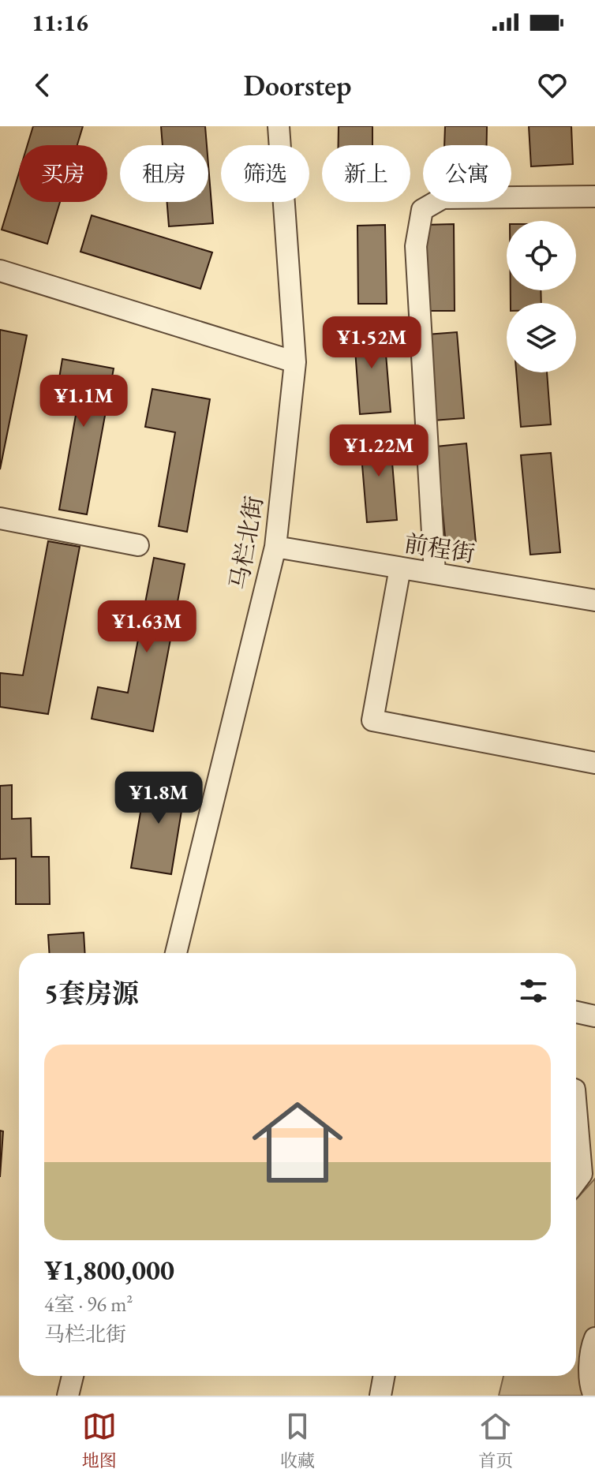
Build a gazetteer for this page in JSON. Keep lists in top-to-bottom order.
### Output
{
  "streets": {
    "street": ["马栏北街", "前程街"]
  },
  "crossings": [
    ["马栏北街", "前程街"]
  ],
  "page": {
    "status": "11:16",
    "header": "Doorstep",
    "chip": [
      "买房",
      "租房",
      "筛选",
      "新上",
      "公寓"
    ],
    "price": [
      "¥1.52M",
      "¥1.1M",
      "¥1.22M",
      "¥1.63M",
      "¥1.8M"
    ],
    "heading": "5套房源",
    "list": [
      {
        "name": "¥1,800,000",
        "note": "4室 · 96 m² · 马栏北街"
      }
    ],
    "tabs": ["地图", "收藏", "首页"]
  }
}
